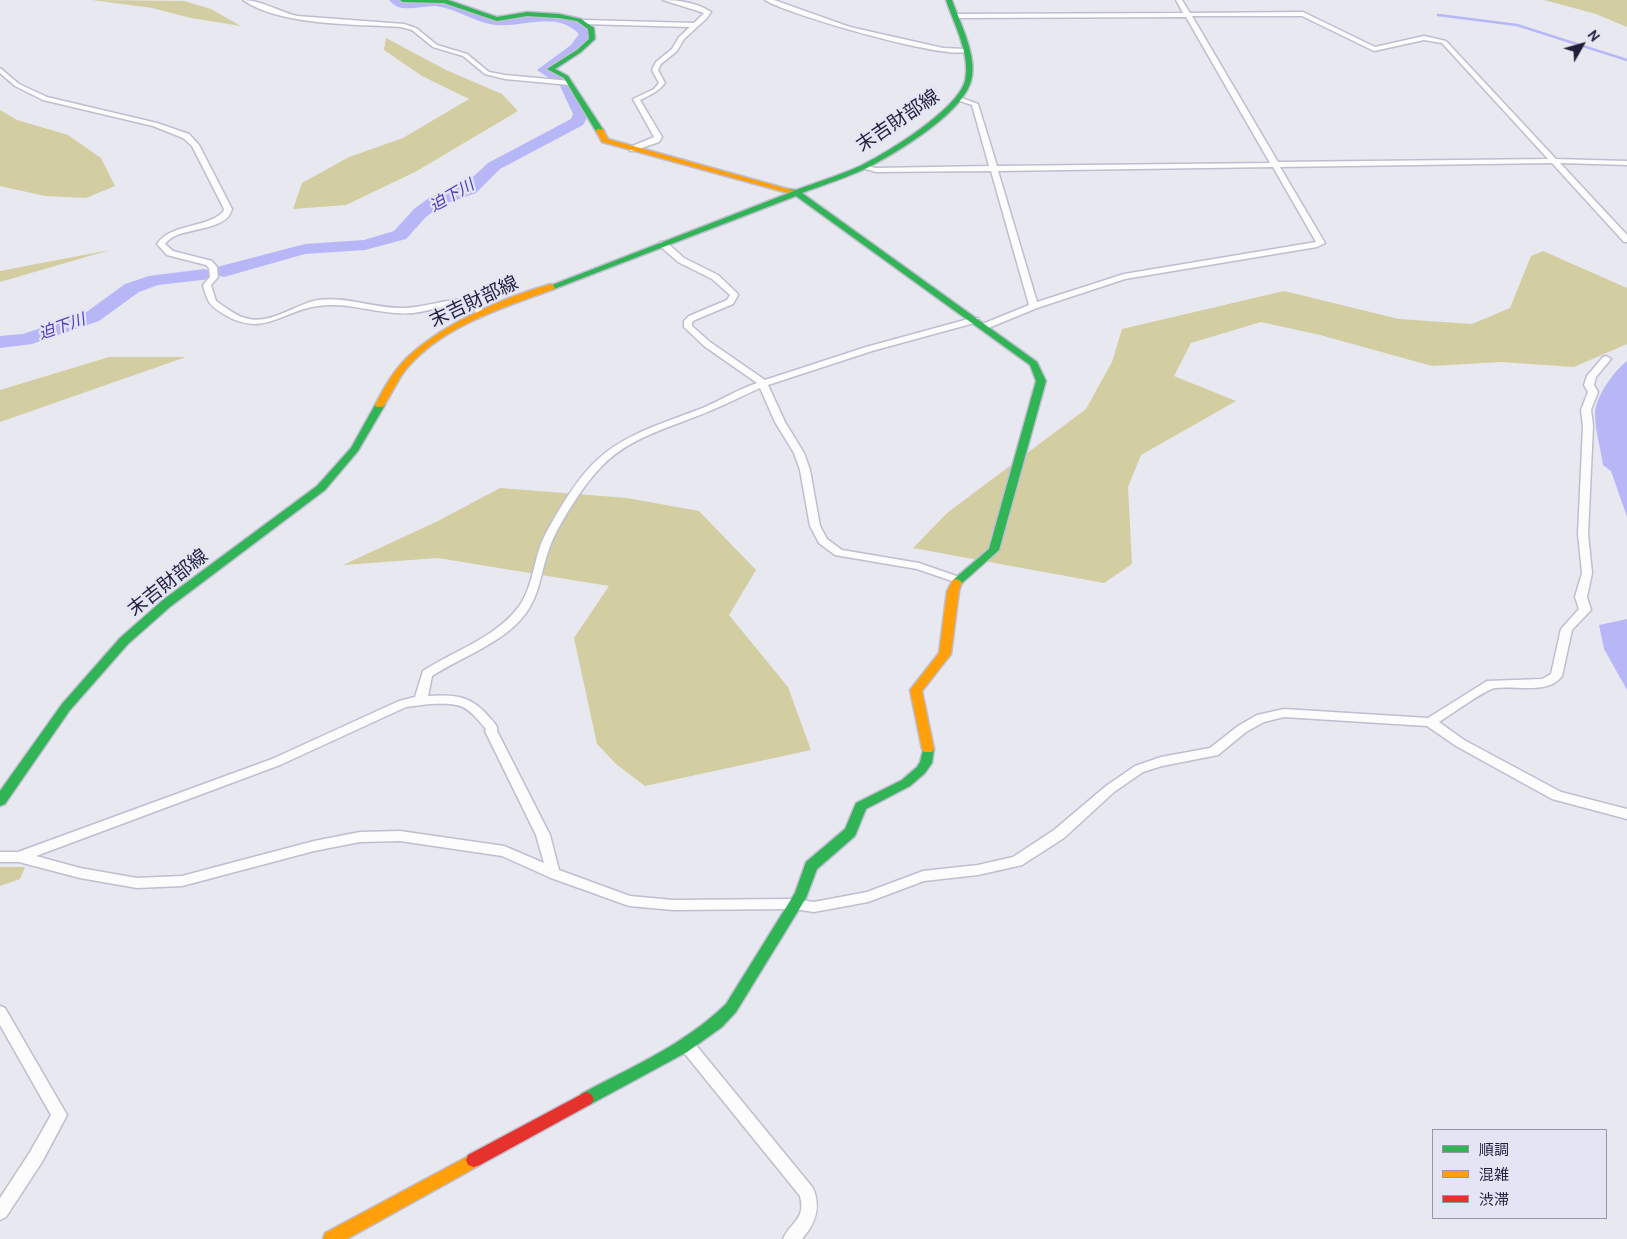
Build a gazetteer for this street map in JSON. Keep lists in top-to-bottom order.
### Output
{
  "streets": {
    "street": ["末吉財部線"]
  },
  "water": ["迫下川"],
  "legend": ["順調", "混雑", "渋滞"],
  "north": "top right"
}
